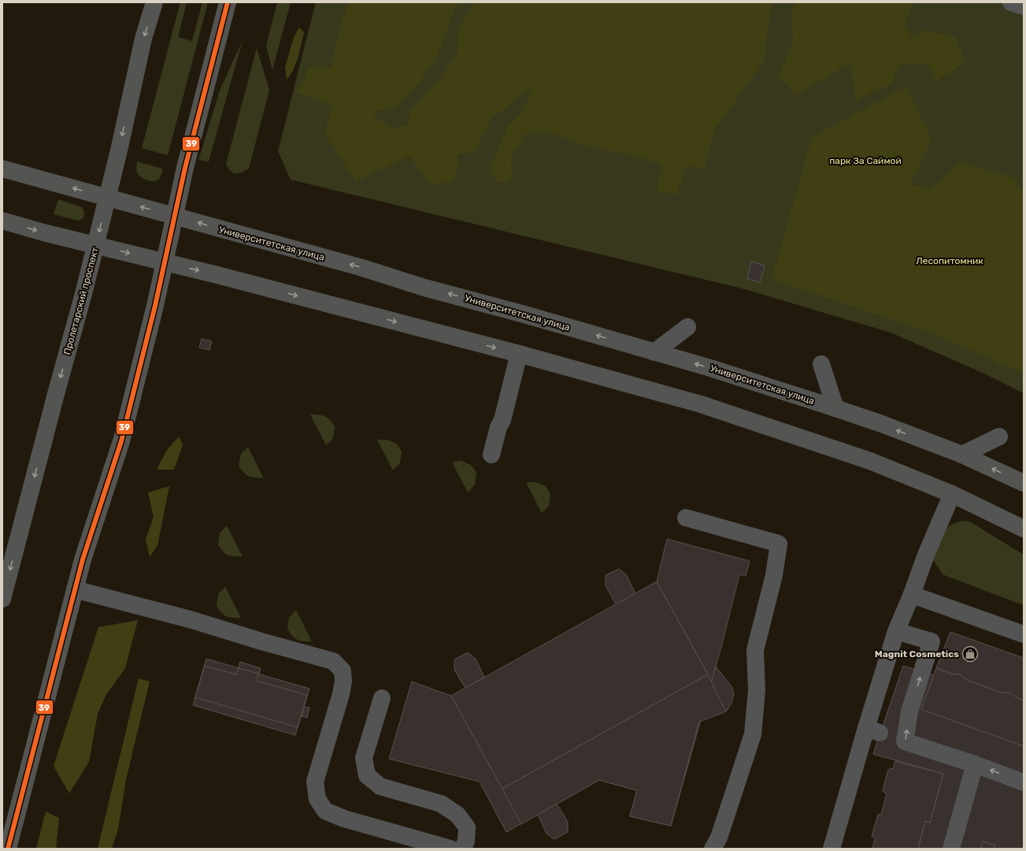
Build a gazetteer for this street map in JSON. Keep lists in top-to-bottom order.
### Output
{
  "streets": {
    "main road": ["Университетская улица", "Пролетарский проспект"]
  },
  "crossings": [
    ["Университетская улица", "Пролетарский проспект"]
  ],
  "parks": ["парк За Саймой", "Лесопитомник"],
  "places": {
    "shop": ["Magnit Cosmetics"]
  },
  "lines": ["transit line 39"]
}
